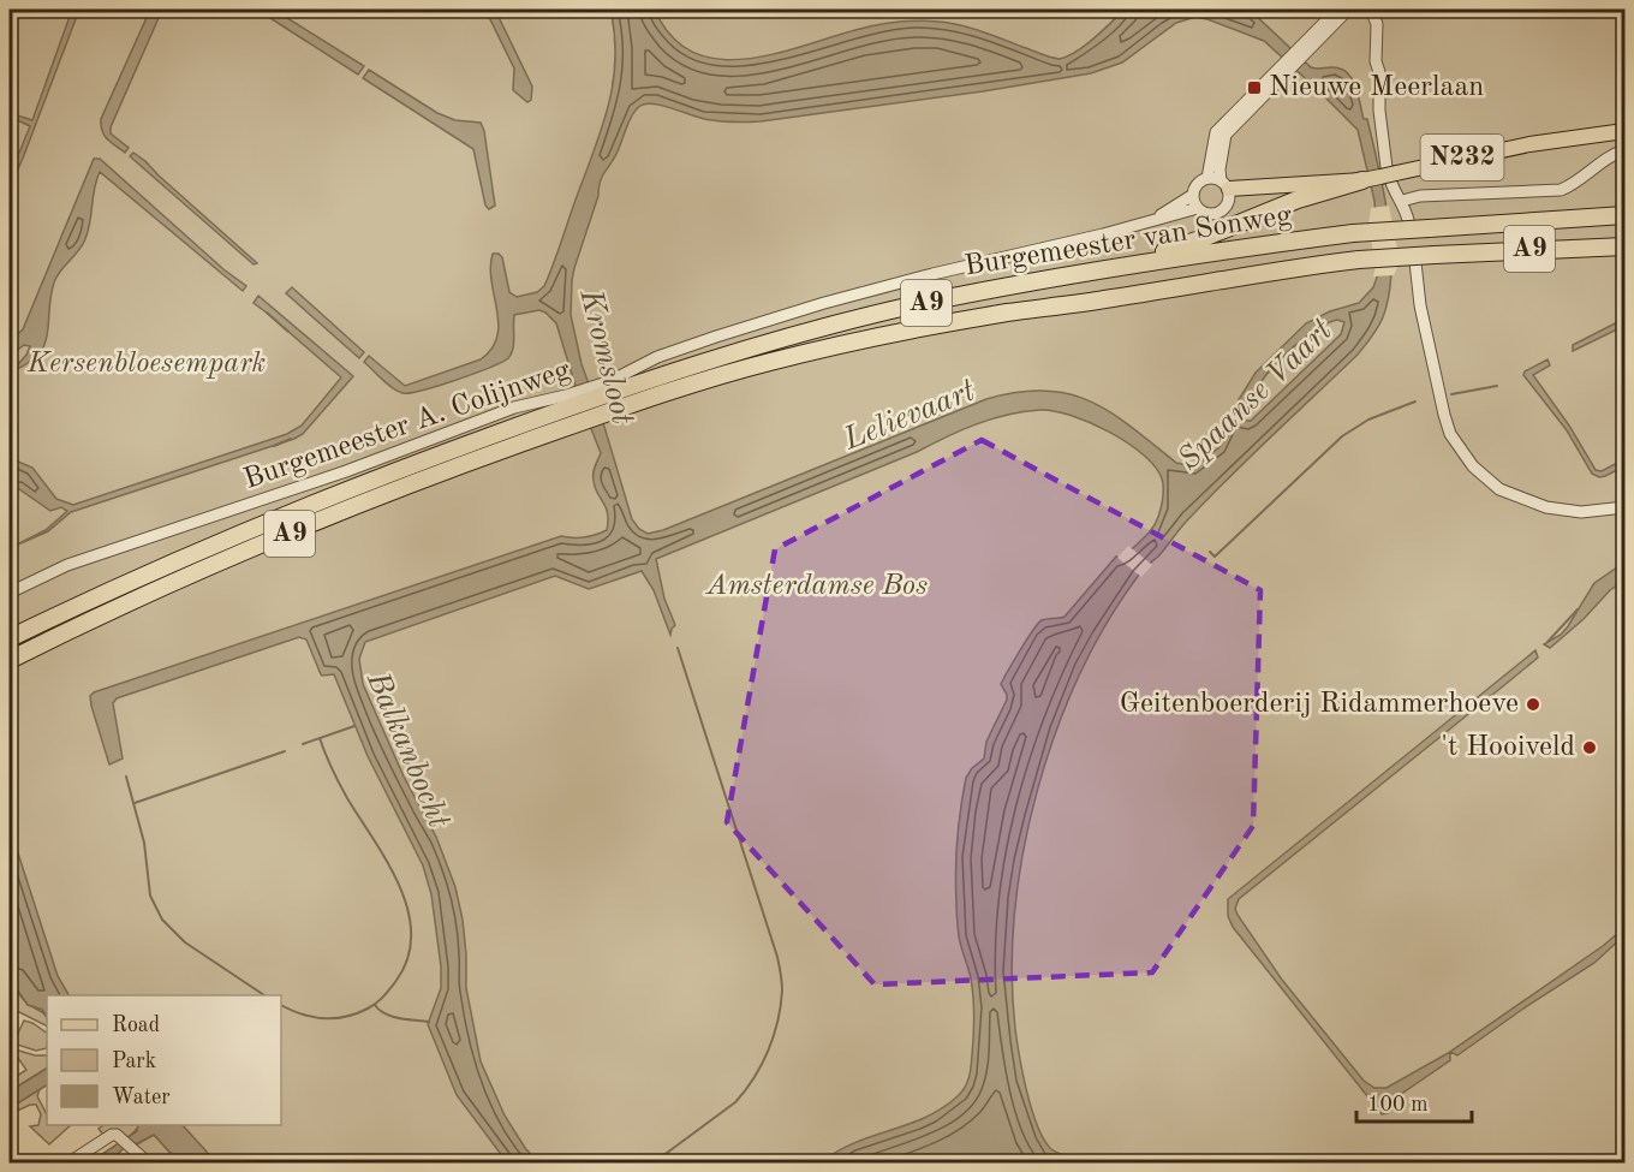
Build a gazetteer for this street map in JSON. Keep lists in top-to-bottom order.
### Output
{
  "streets": {
    "highway": ["Burgemeester van Sonweg", "A9"],
    "main road": ["N232"],
    "street": ["Burgemeester A. Colijnweg"]
  },
  "crossings": [
    ["N232", "A9"],
    ["N232", "Burgemeester A. Colijnweg"],
    ["Burgemeester van Sonweg", "A9"],
    ["Burgemeester van Sonweg", "Burgemeester A. Colijnweg"]
  ],
  "water": [
    "Kromsloot",
    "Spaanse Vaart",
    "Lelievaart",
    "Balkanbocht"
  ],
  "parks": ["Kersenbloesempark", "Amsterdamse Bos"],
  "places": {
    "transit": ["Nieuwe Meerlaan"],
    "other": ["Geitenboerderij Ridammerhoeve", "'t Hooiveld"]
  },
  "legend": ["Road", "Park", "Water"],
  "scale_bar": "100 m"
}
